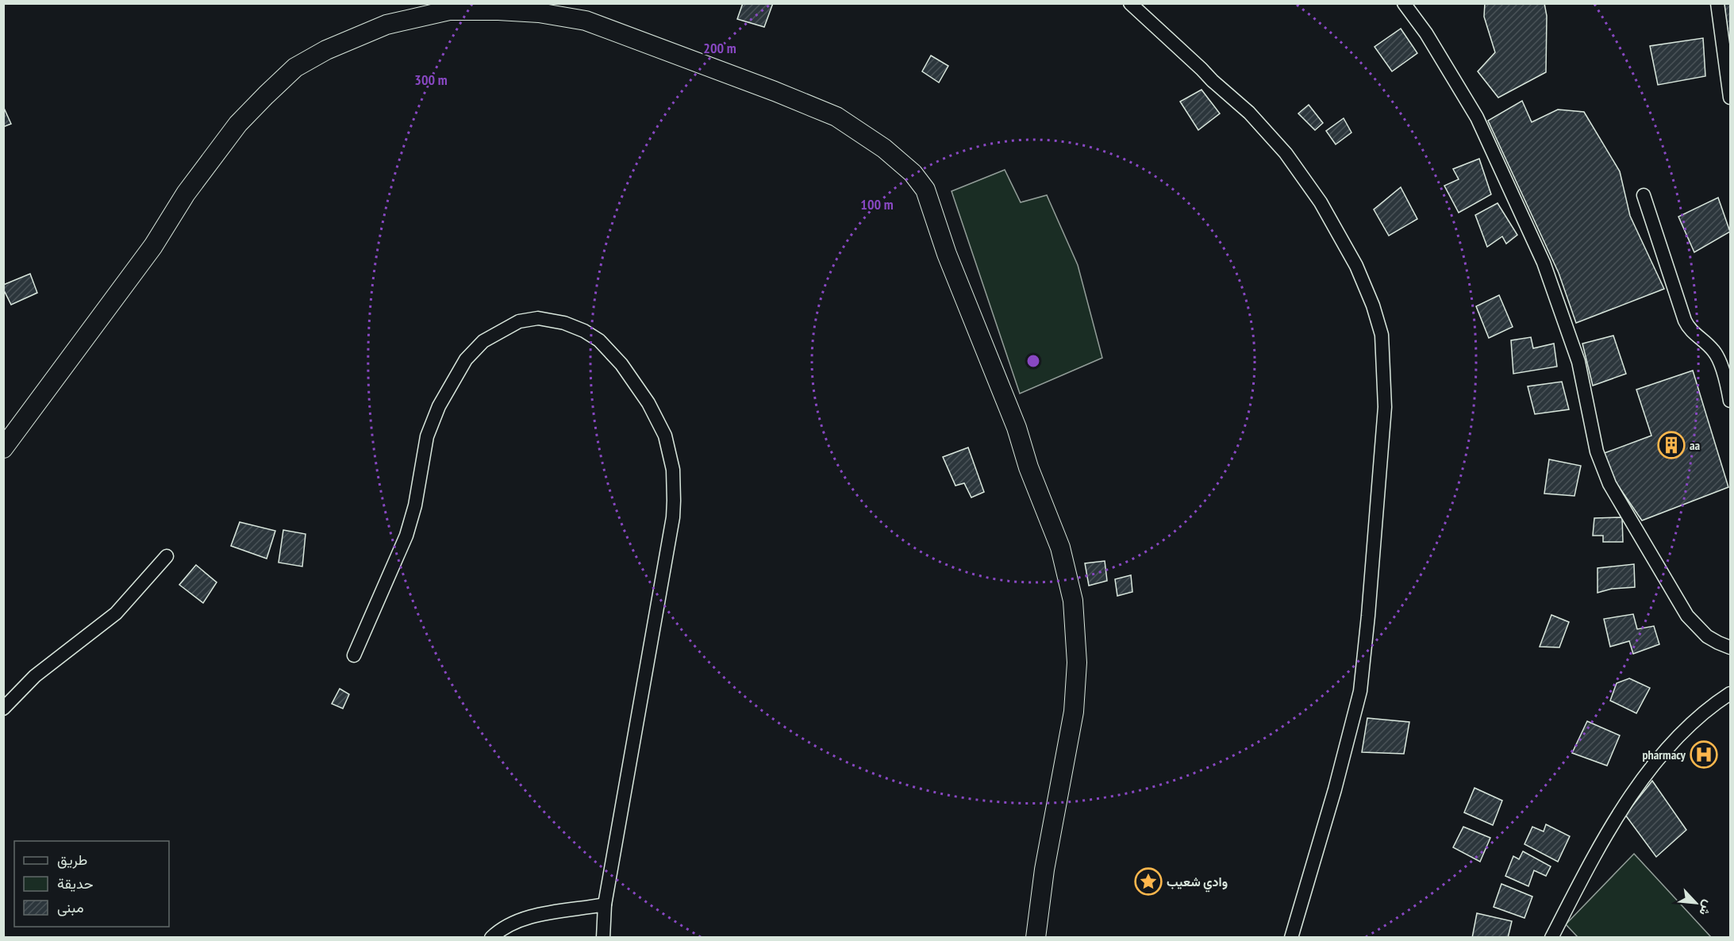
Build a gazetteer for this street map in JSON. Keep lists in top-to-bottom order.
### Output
{
  "places": {
    "building": ["aa"],
    "hospital": ["pharmacy"],
    "place": ["وادي شعيب"]
  },
  "legend": ["طريق", "حديقة", "مبنى"],
  "north": "bottom right",
  "rings": ["200 m", "300 m", "100 m"]
}
